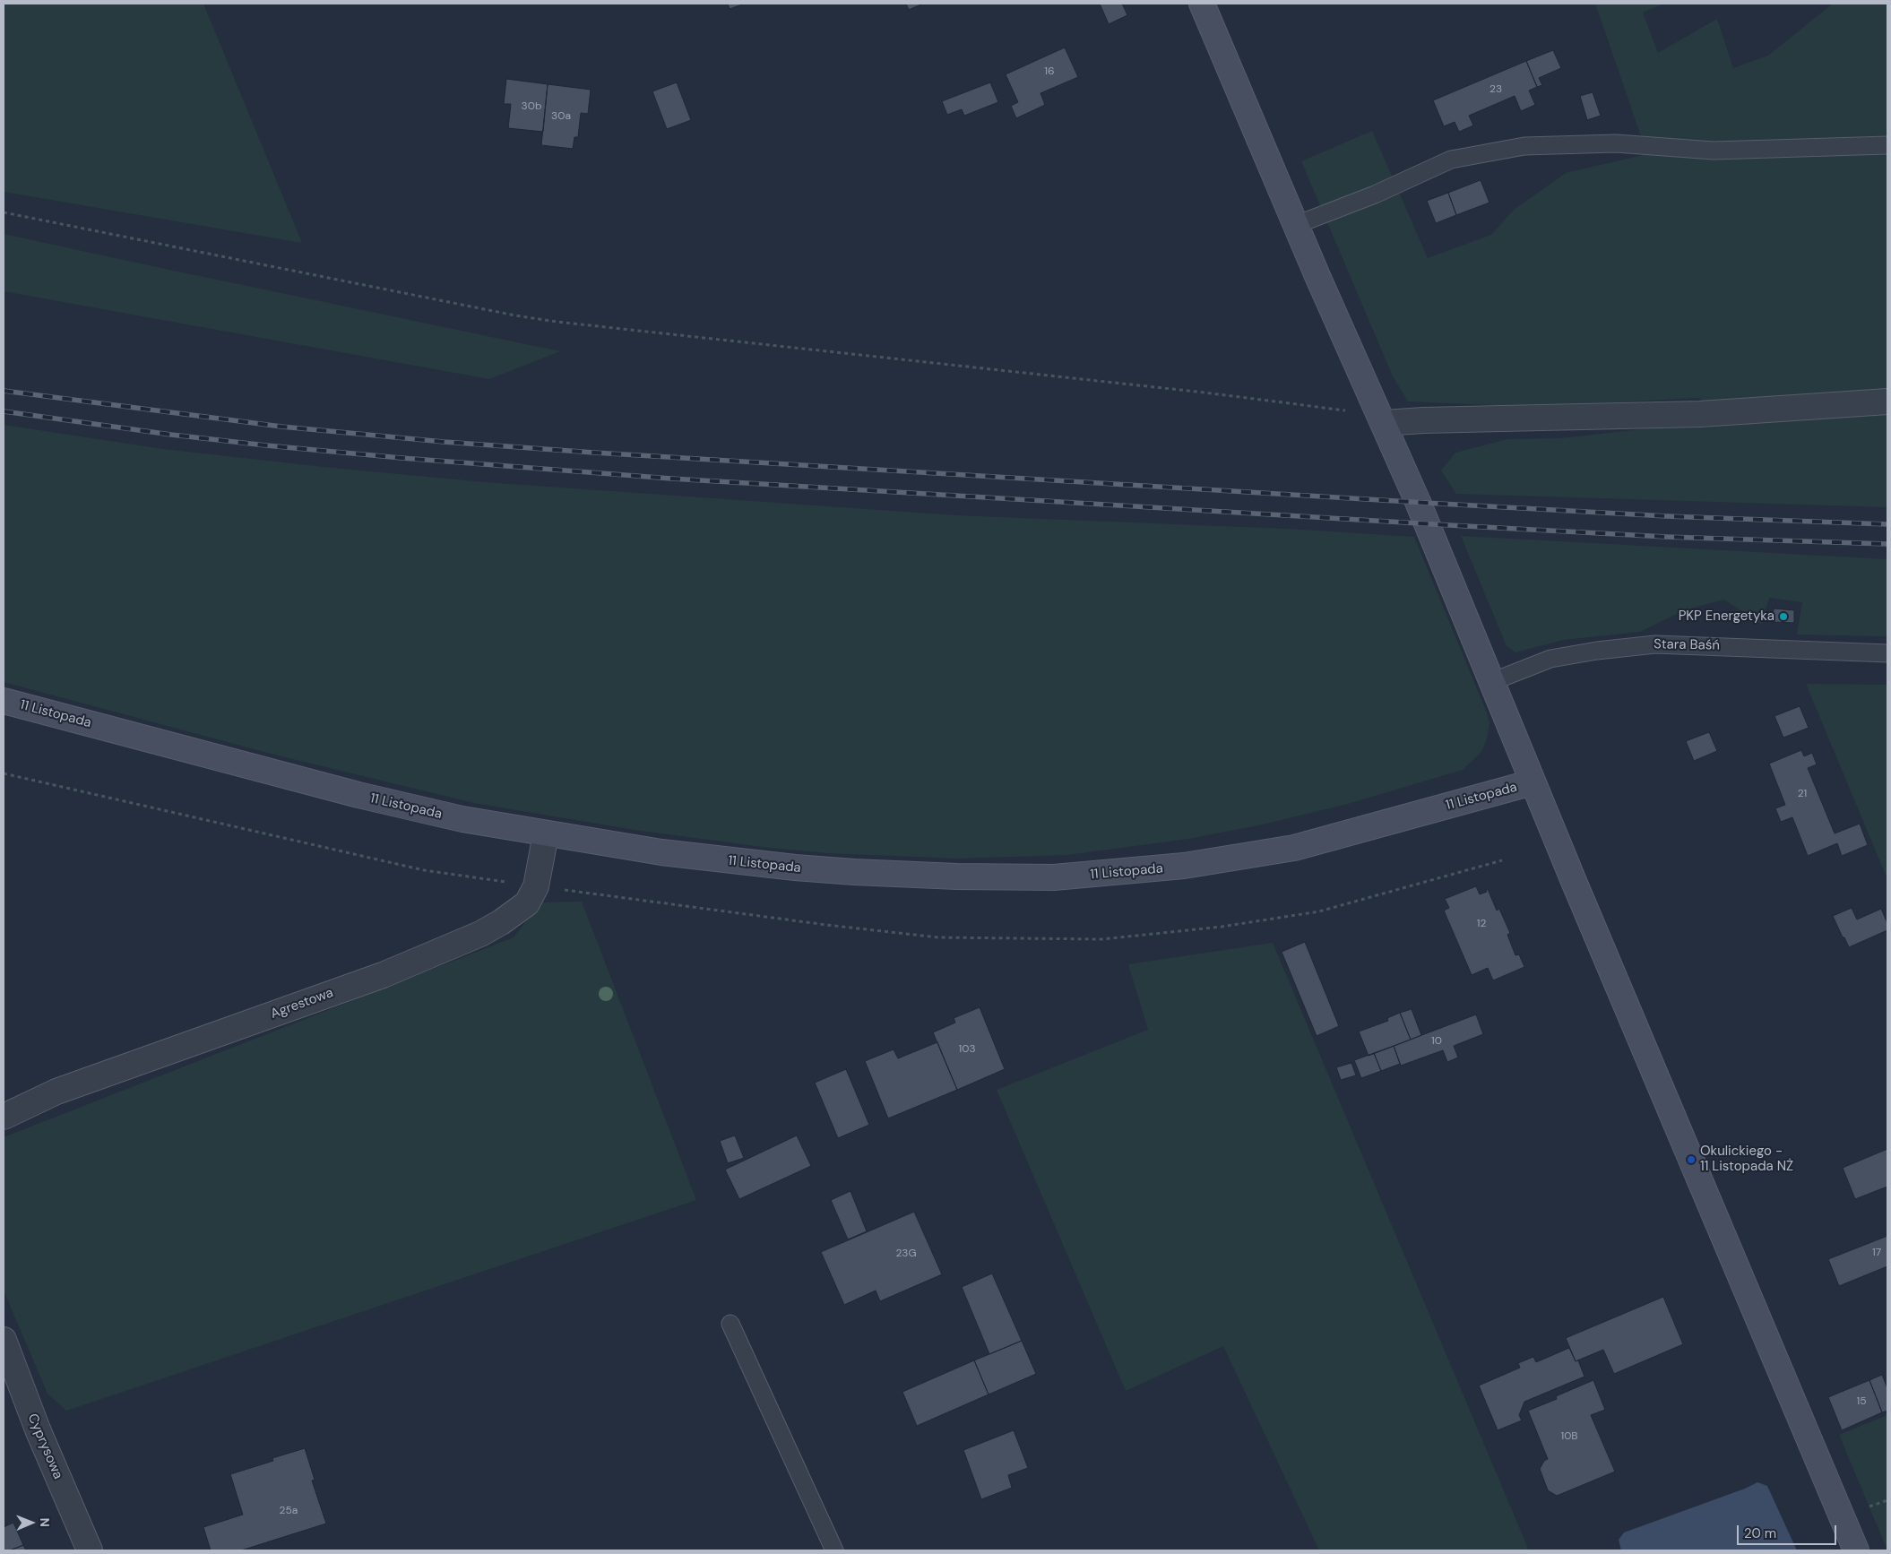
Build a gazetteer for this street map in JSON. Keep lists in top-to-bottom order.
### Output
{
  "streets": {
    "street": ["11 Listopada", "Agrestowa", "Cyprysowa"],
    "lane": ["Stara Baśń"]
  },
  "crossings": [
    ["11 Listopada", "Agrestowa"]
  ],
  "places": ["PKP Energetyka", "Okulickiego - 11 Listopada NŻ"],
  "house_numbers": [
    "16",
    "23",
    "30b",
    "30a",
    "21",
    "12",
    "10",
    "103",
    "17",
    "23G",
    "15",
    "10B",
    "25a"
  ],
  "scale_bar": "20 m",
  "north": "right"
}
